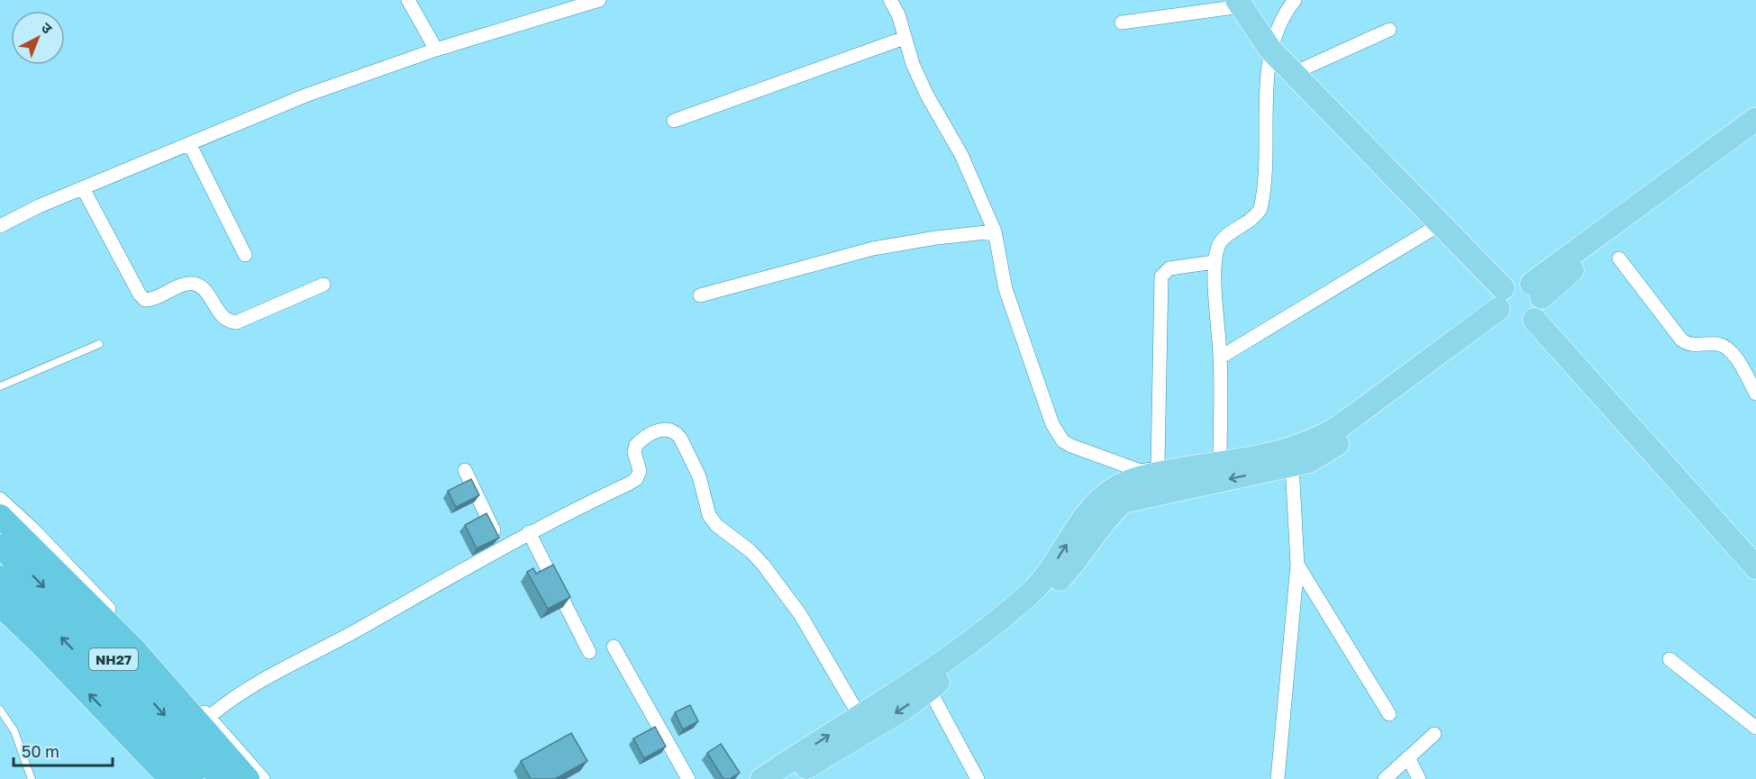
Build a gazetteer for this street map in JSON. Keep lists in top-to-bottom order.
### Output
{
  "streets": {
    "highway": ["NH27"]
  },
  "scale_bar": "50 m",
  "north": "top right"
}
